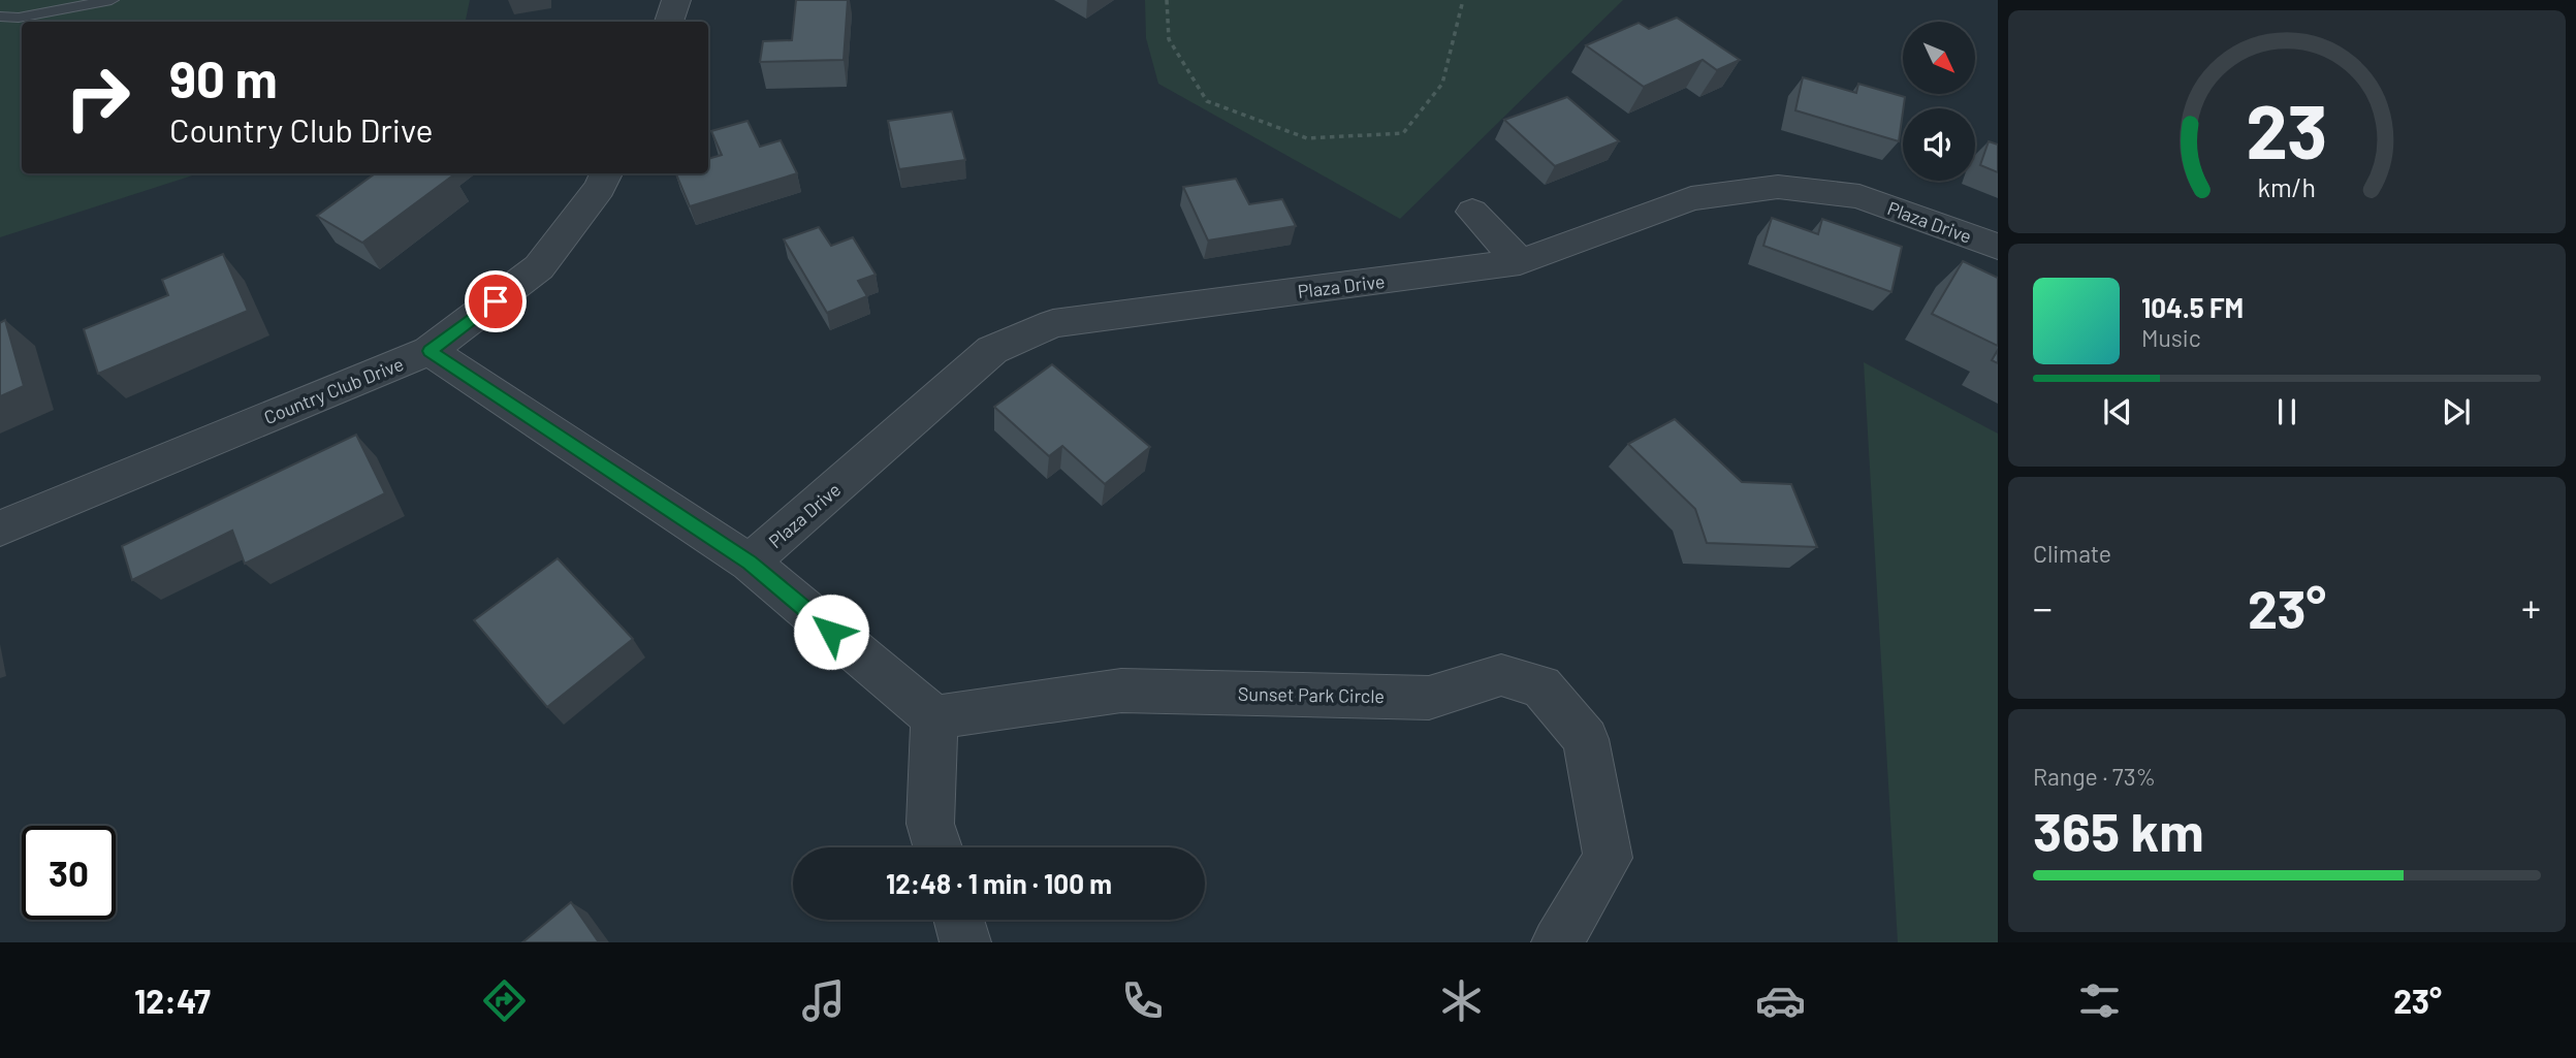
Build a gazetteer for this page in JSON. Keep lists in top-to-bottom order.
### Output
{
  "streets": {
    "street": ["Plaza Drive", "Country Club Drive", "Sunset Park Circle"]
  },
  "north": "bottom right",
  "page": {
    "turn": ["90 m", "Country Club Drive"],
    "song": ["104.5 FM", "Music"],
    "tile": [
      "Climate",
      ["Range · 73%", "365 km"]
    ],
    "heat": ["−", "23°", "+"],
    "limit": "30",
    "trip": "12:48 · 1 min · 100 m",
    "tabs": ["12:47", "23°"],
    "gauge": ["23", "km/h"]
  }
}
